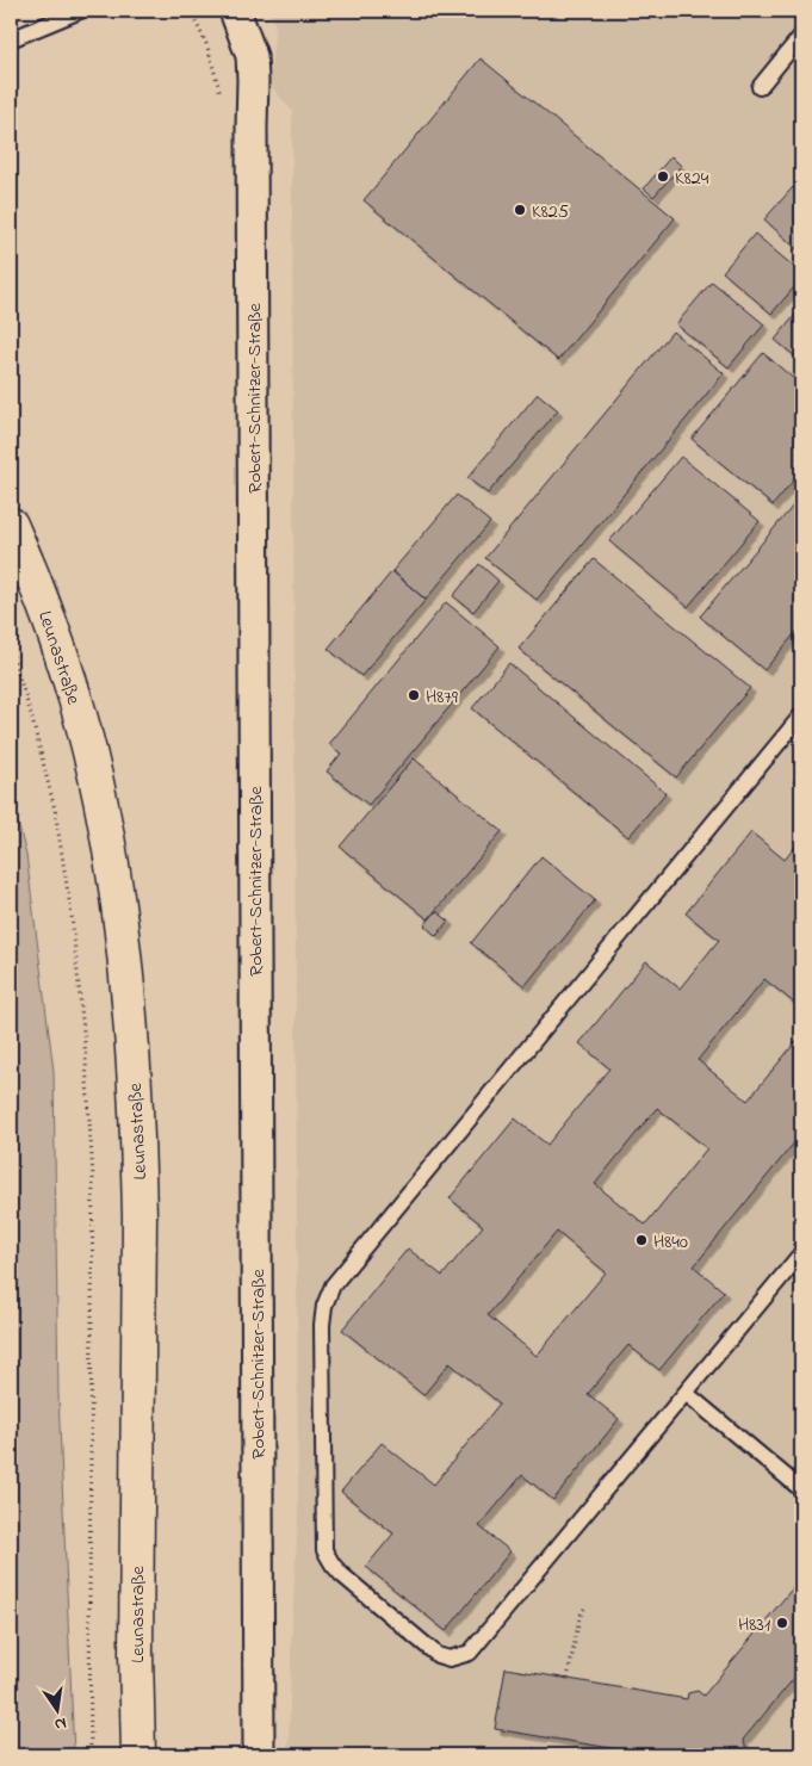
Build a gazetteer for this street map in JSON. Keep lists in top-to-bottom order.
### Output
{
  "streets": {
    "main road": ["Leunastraße"],
    "street": ["Robert-Schnitzer-Straße"]
  },
  "places": [
    "K824",
    "K825",
    "H879",
    "H840",
    "H831"
  ],
  "north": "bottom"
}
